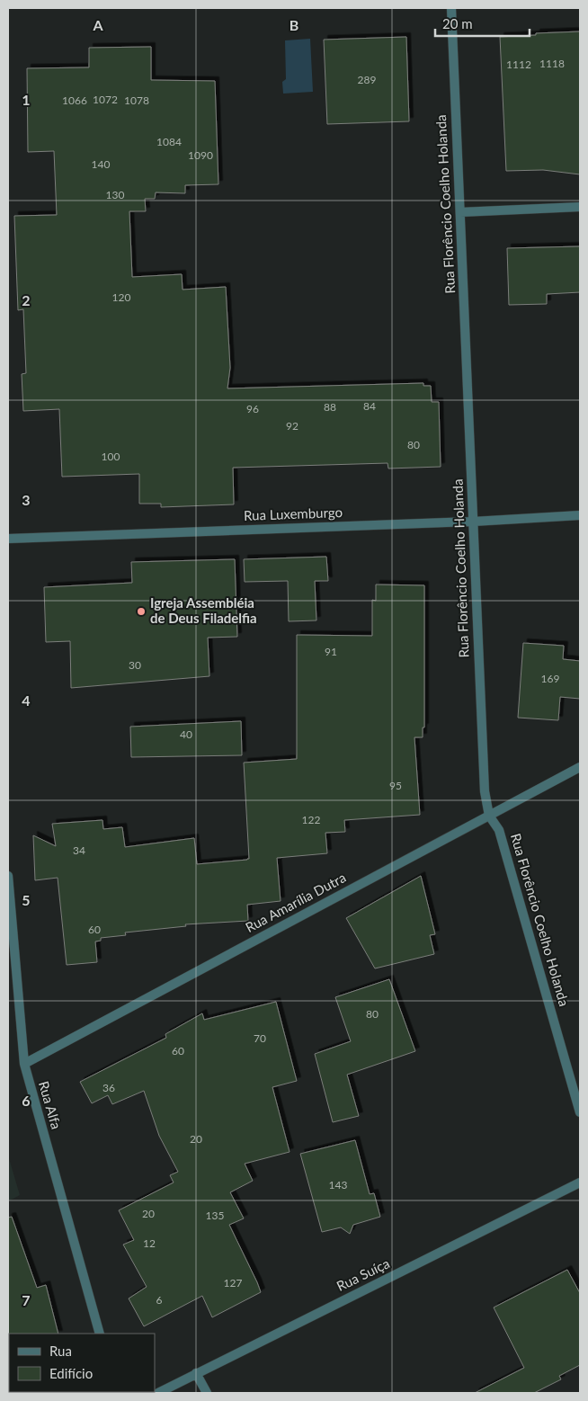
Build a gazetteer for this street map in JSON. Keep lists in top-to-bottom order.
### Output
{
  "streets": {
    "street": [
      "Rua Florêncio Coelho Holanda",
      "Rua Luxemburgo",
      "Rua Amarília Dutra",
      "Rua Alfa",
      "Rua Suíça"
    ]
  },
  "crossings": [
    ["Rua Florêncio Coelho Holanda", "Rua Luxemburgo"],
    ["Rua Florêncio Coelho Holanda", "Rua Amarília Dutra"],
    ["Rua Amarília Dutra", "Rua Alfa"]
  ],
  "places": ["Igreja Assembléia de Deus Filadelfia"],
  "house_numbers": [
    "1118",
    "1112",
    "289",
    "1072",
    "1066",
    "1078",
    "1084",
    "1090",
    "140",
    "130",
    "120",
    "84",
    "88",
    "96",
    "92",
    "80",
    "100",
    "91",
    "30",
    "169",
    "40",
    "95",
    "122",
    "34",
    "60",
    "80",
    "70",
    "60",
    "36",
    "20",
    "143",
    "20",
    "135",
    "12",
    "127",
    "6"
  ],
  "legend": ["Rua", "Edifício"],
  "scale_bar": "20 m",
  "grid": {
    "columns": ["A", "B"],
    "rows": [
      "1",
      "2",
      "3",
      "4",
      "5",
      "6",
      "7"
    ]
  }
}
